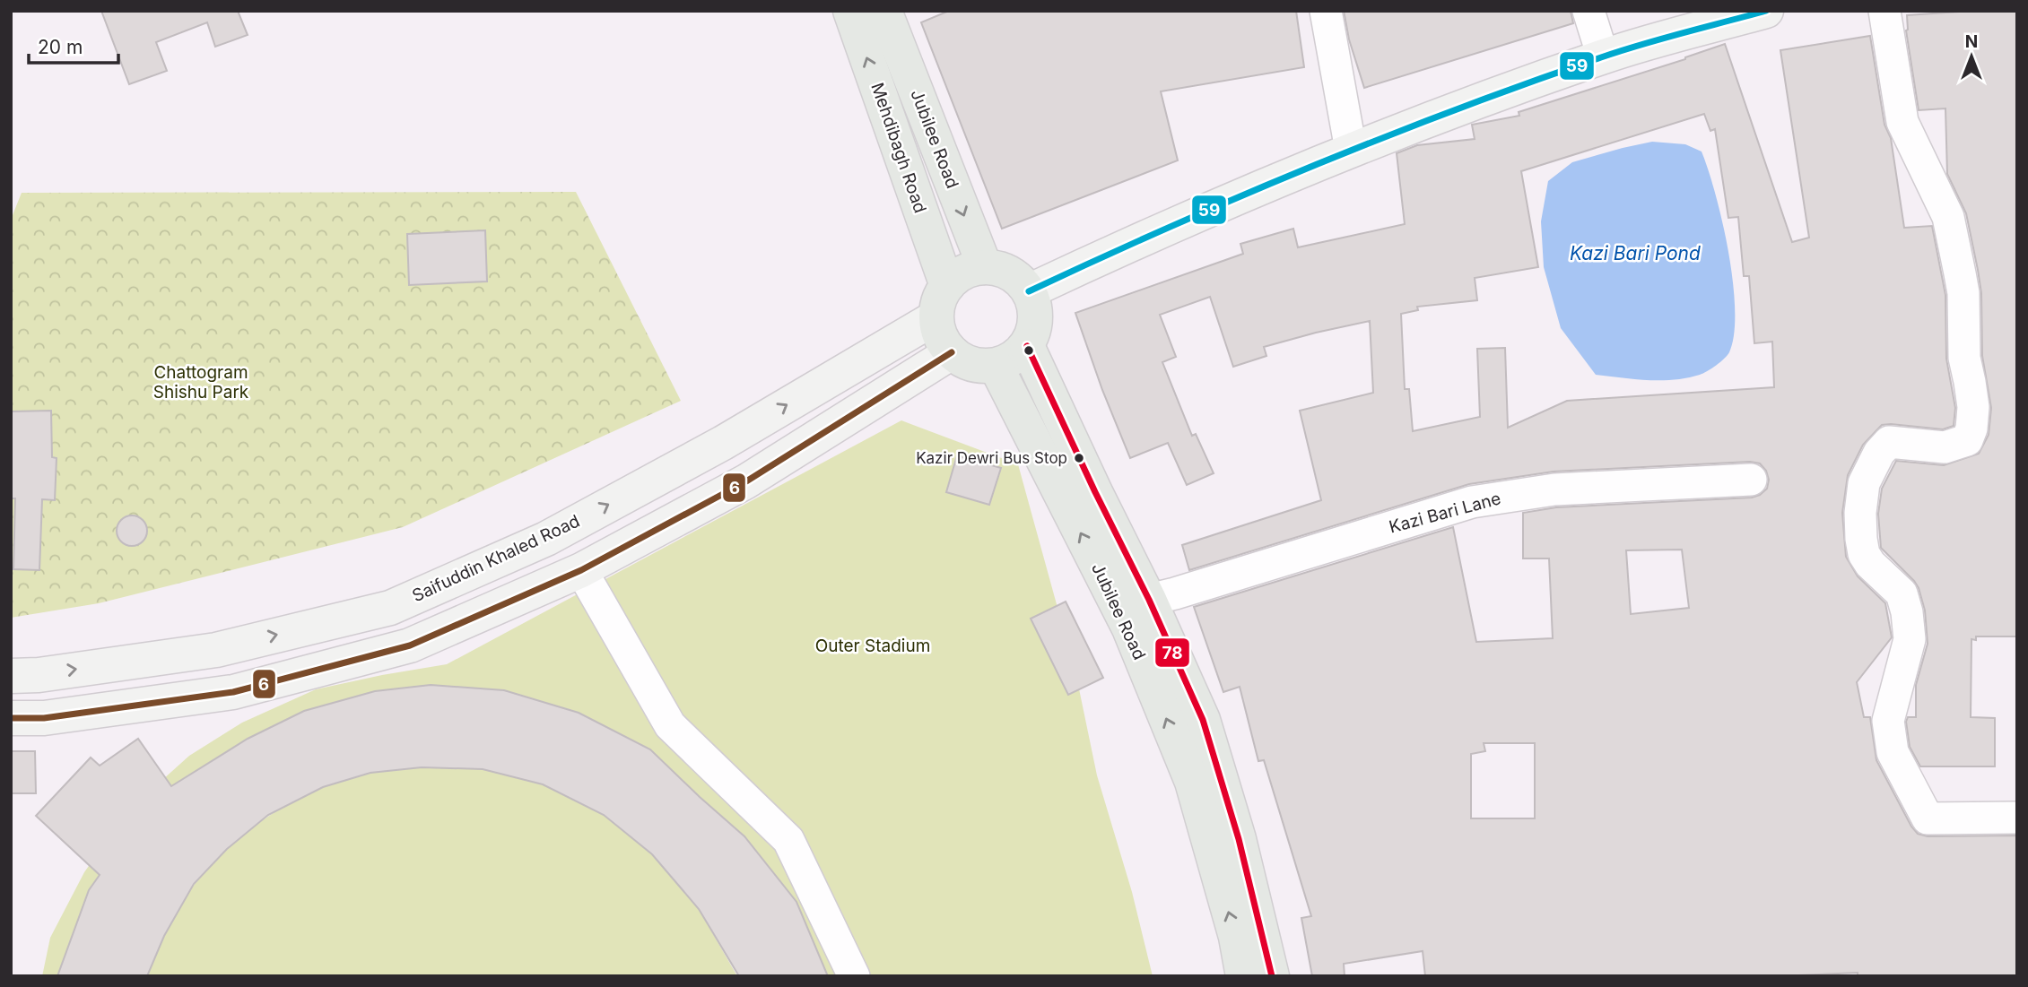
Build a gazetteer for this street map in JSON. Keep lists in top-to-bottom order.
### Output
{
  "streets": {
    "main road": ["Jubilee Road", "Mehdibagh Road", "Saifuddin Khaled Road"],
    "street": ["Kazi Bari Lane"]
  },
  "crossings": [
    ["Jubilee Road", "Mehdibagh Road"],
    ["Jubilee Road", "Saifuddin Khaled Road"],
    ["Mehdibagh Road", "Saifuddin Khaled Road"]
  ],
  "one_way": ["Mehdibagh Road"],
  "water": ["Kazi Bari Pond"],
  "parks": ["Chattogram Shishu Park", "Outer Stadium"],
  "places": ["Kazir Dewri Bus Stop"],
  "lines": ["transit line 59", "transit line 78", "transit line 6"],
  "scale_bar": "20 m",
  "north": "top"
}
